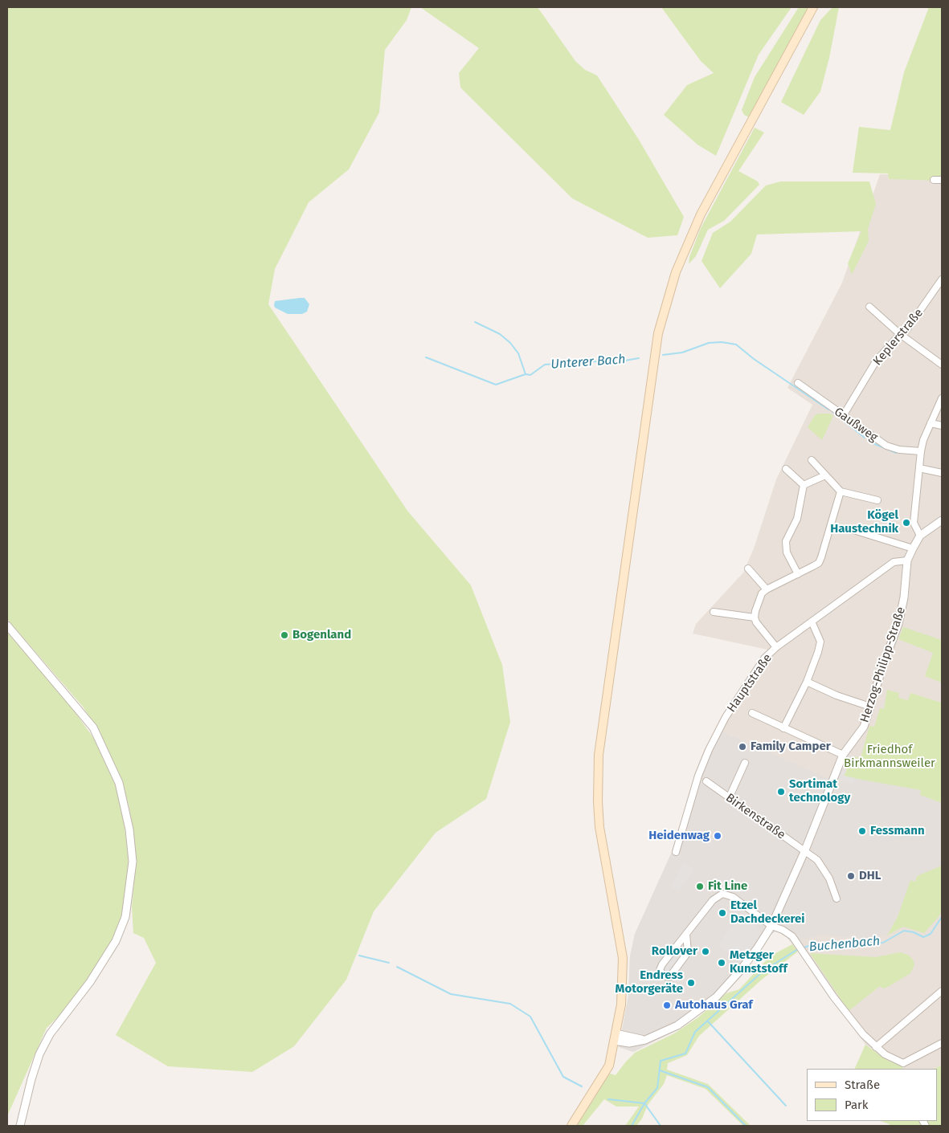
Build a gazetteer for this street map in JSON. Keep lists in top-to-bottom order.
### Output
{
  "streets": {
    "street": [
      "Keplerstraße",
      "Gaußweg",
      "Herzog-Philipp-Straße",
      "Hauptstraße",
      "Birkenstraße"
    ]
  },
  "crossings": [
    ["Keplerstraße", "Gaußweg"],
    ["Herzog-Philipp-Straße", "Hauptstraße"],
    ["Herzog-Philipp-Straße", "Birkenstraße"]
  ],
  "water": ["Unterer Bach", "Buchenbach"],
  "parks": ["Friedhof Birkmannsweiler"],
  "places": [
    "Kögel Haustechnik",
    "Bogenland",
    "Family Camper",
    "Sortimat technology",
    "Fessmann",
    "Heidenwag",
    "DHL",
    "Fit Line",
    "Etzel Dachdeckerei",
    "Rollover",
    "Metzger Kunststoff",
    "Endress Motorgeräte",
    "Autohaus Graf"
  ],
  "legend": ["Straße", "Park"]
}
